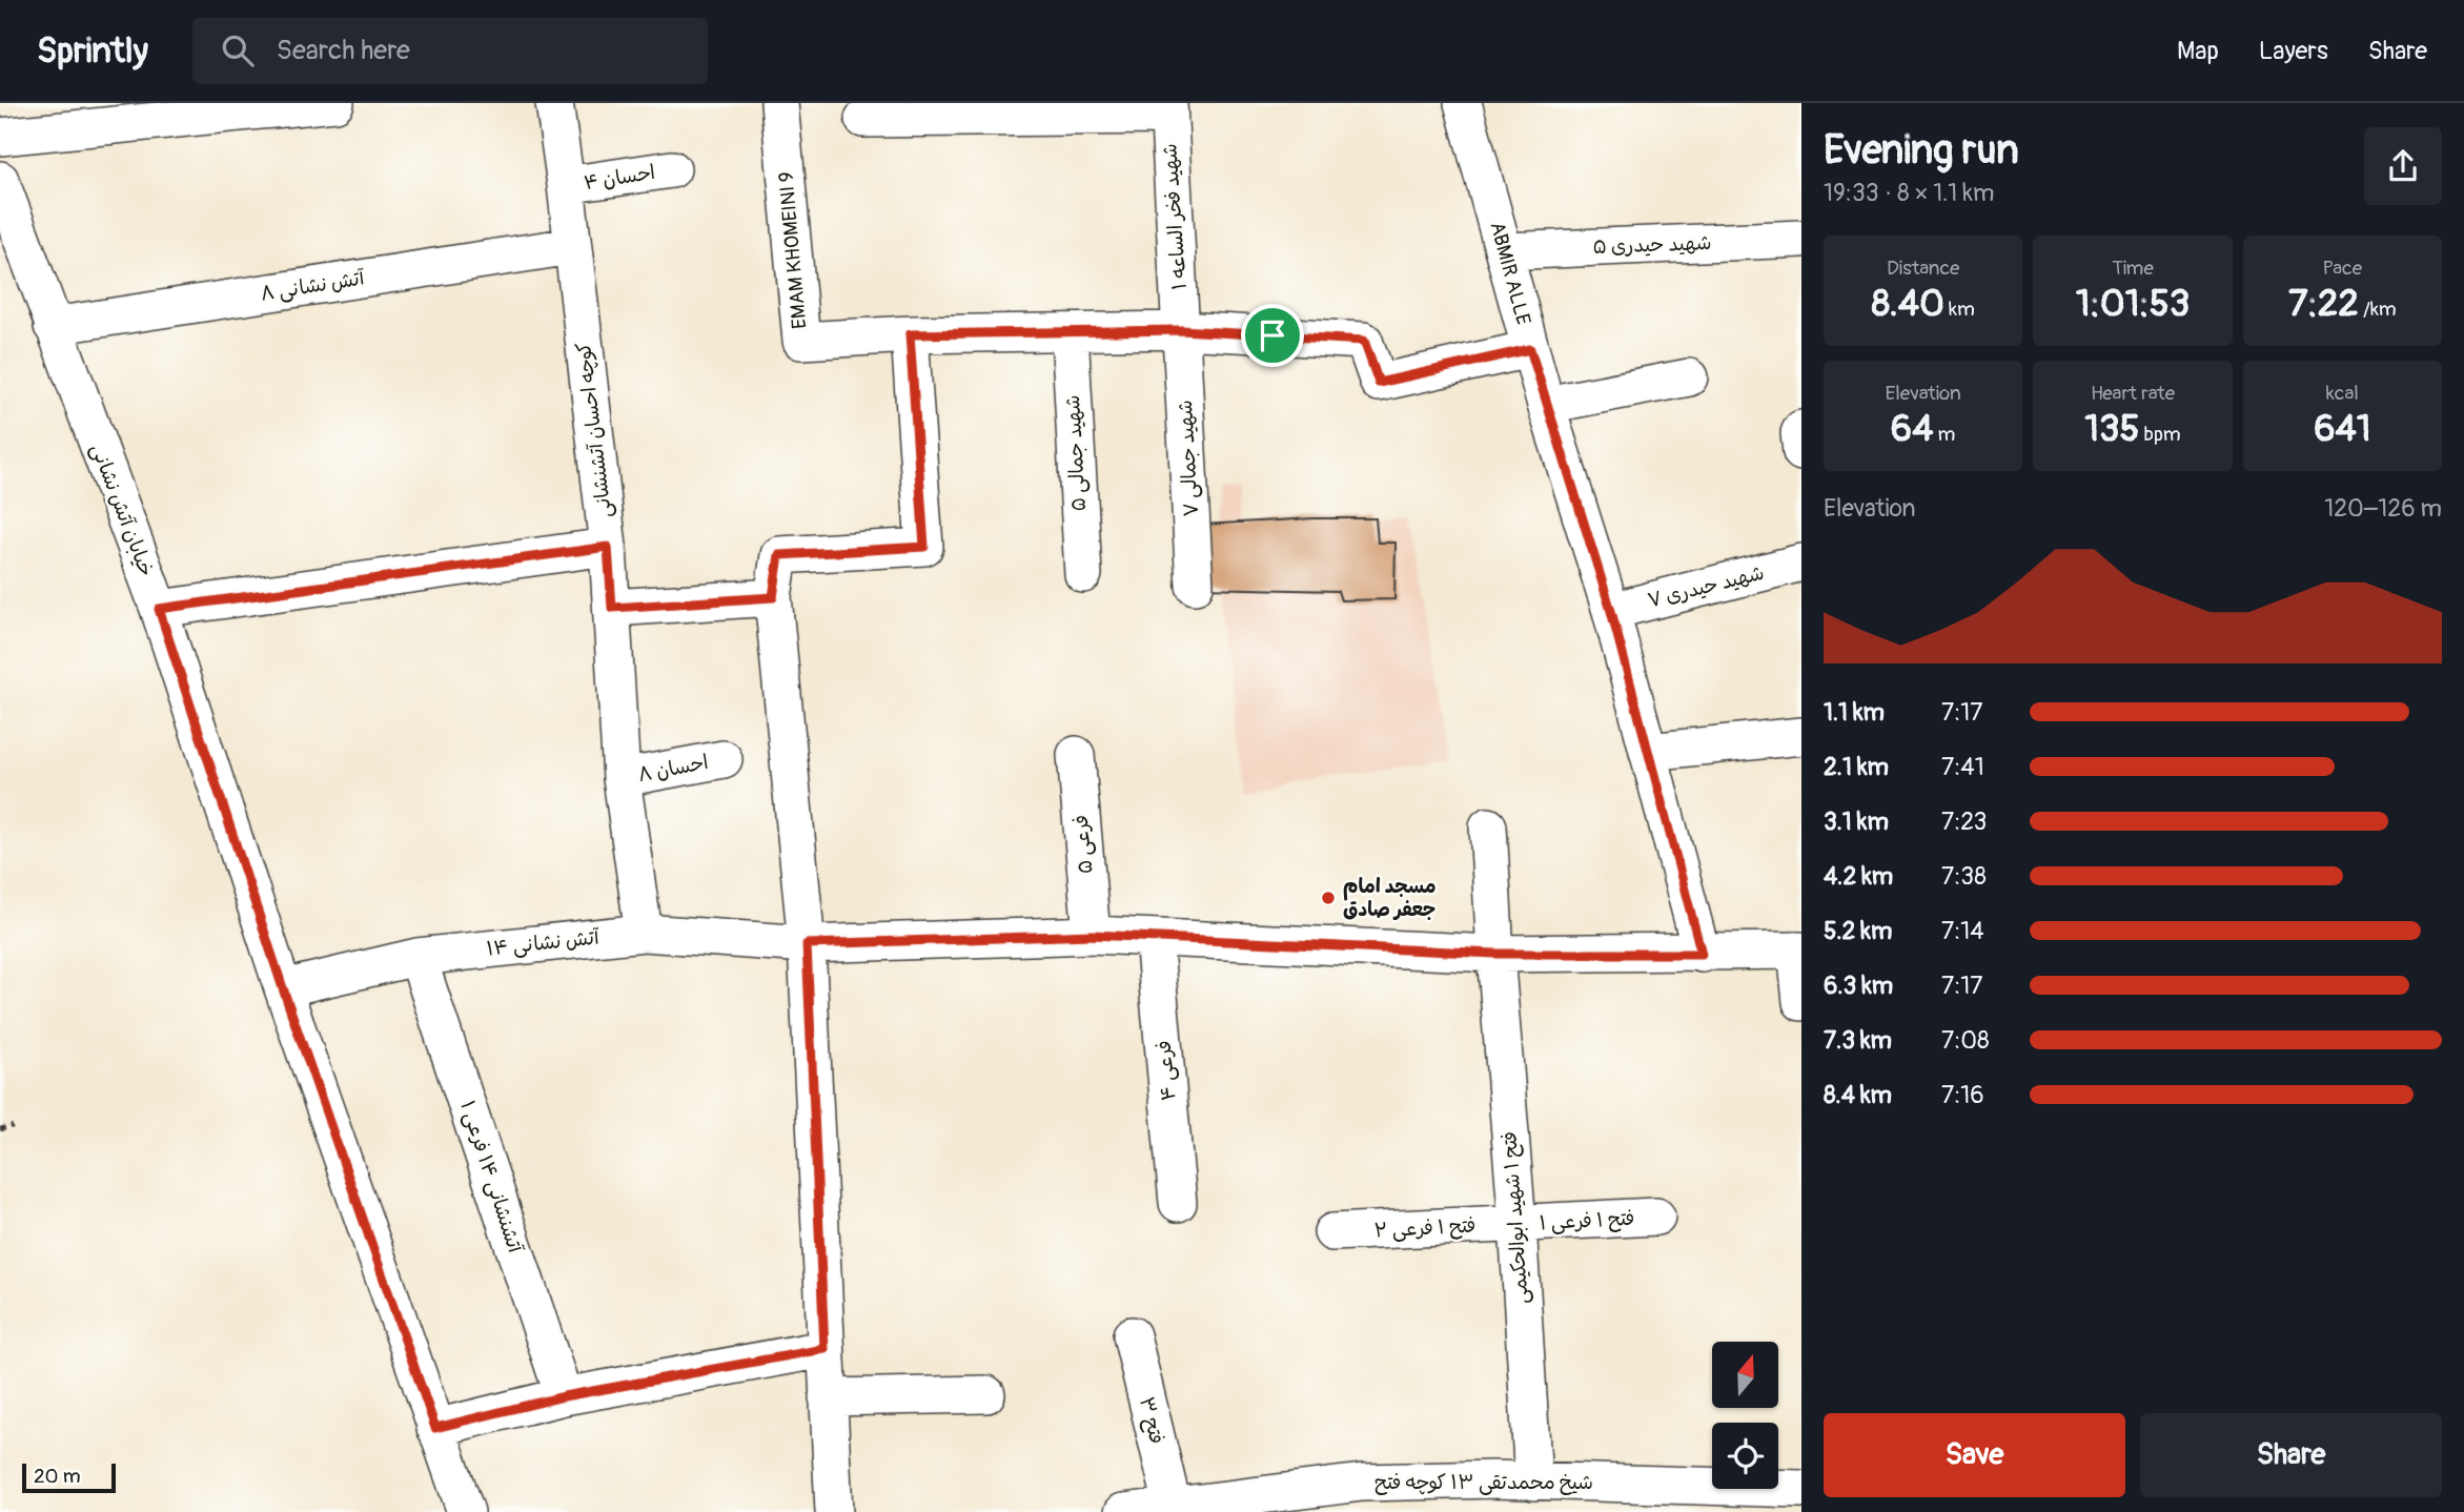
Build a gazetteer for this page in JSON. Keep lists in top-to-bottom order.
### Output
{
  "streets": {
    "street": [
      "احسان ۴",
      "شهید فخر الساعه ۱",
      "شهید حیدری ۵",
      "EMAM KHOMEINI 9",
      "ABMIR ALLE",
      "آتش نشانی ۸",
      "کوچه احسان آتشنشانی",
      "شهید جمالی ۵",
      "شهید جمالی ۷",
      "خیابان آتش نشانی",
      "شهید حیدری ۷",
      "احسان ۸",
      "فرعی ۵",
      "آتش نشانی ۱۴",
      "فرعی ۴",
      "آتشنشانی ۱۴ فرعی ۱",
      "فتح ۱ شهید ابوالحکیمی",
      "فتح ۱ فرعی ۱",
      "فتح ۱ فرعی ۲",
      "فتح ۳",
      "شیخ محمدتقی ۱۳ کوچه فتح"
    ]
  },
  "crossings": [
    ["احسان ۴", "کوچه احسان آتشنشانی"],
    ["شهید فخر الساعه ۱", "EMAM KHOMEINI 9"],
    ["شهید فخر الساعه ۱", "شهید جمالی ۷"],
    ["شهید حیدری ۵", "ABMIR ALLE"],
    ["EMAM KHOMEINI 9", "ABMIR ALLE"],
    ["EMAM KHOMEINI 9", "شهید جمالی ۵"],
    ["EMAM KHOMEINI 9", "شهید جمالی ۷"],
    ["ABMIR ALLE", "شهید حیدری ۷"],
    ["ABMIR ALLE", "آتش نشانی ۱۴"],
    ["آتش نشانی ۸", "کوچه احسان آتشنشانی"],
    ["آتش نشانی ۸", "خیابان آتش نشانی"],
    ["کوچه احسان آتشنشانی", "احسان ۸"],
    ["کوچه احسان آتشنشانی", "آتش نشانی ۱۴"],
    ["خیابان آتش نشانی", "آتش نشانی ۱۴"],
    ["فرعی ۵", "آتش نشانی ۱۴"],
    ["آتش نشانی ۱۴", "فرعی ۴"],
    ["آتش نشانی ۱۴", "آتشنشانی ۱۴ فرعی ۱"],
    ["آتش نشانی ۱۴", "فتح ۱ شهید ابوالحکیمی"],
    ["فتح ۱ شهید ابوالحکیمی", "فتح ۱ فرعی ۱"],
    ["فتح ۱ شهید ابوالحکیمی", "فتح ۱ فرعی ۲"],
    ["فتح ۱ شهید ابوالحکیمی", "شیخ محمدتقی ۱۳ کوچه فتح"],
    ["فتح ۱ فرعی ۱", "فتح ۱ فرعی ۲"],
    ["فتح ۳", "شیخ محمدتقی ۱۳ کوچه فتح"]
  ],
  "places": ["مسجد امام جعفر صادق"],
  "scale_bar": "20 m",
  "north": "top",
  "page": {
    "header": "Sprintly",
    "search": "Search here",
    "nav": ["Map", "Layers", "Share"],
    "heading": ["Evening run", "19:33 · 8 × 1.1 km"],
    "stats": [
      ["Distance", "8.40 km"],
      ["Time", "1:01:53"],
      ["Pace", "7:22 /km"],
      ["Elevation", "64 m"],
      ["Heart rate", "135 bpm"],
      ["kcal", "641"]
    ],
    "chart": ["Elevation", "120–126 m"],
    "list": [
      {
        "name": "1.1 km",
        "note": "7:17"
      },
      {
        "name": "2.1 km",
        "note": "7:41"
      },
      {
        "name": "3.1 km",
        "note": "7:23"
      },
      {
        "name": "4.2 km",
        "note": "7:38"
      },
      {
        "name": "5.2 km",
        "note": "7:14"
      },
      {
        "name": "6.3 km",
        "note": "7:17"
      },
      {
        "name": "7.3 km",
        "note": "7:08"
      },
      {
        "name": "8.4 km",
        "note": "7:16"
      }
    ],
    "buttons": ["Save", "Share"],
    "scale": "20 m"
  }
}
